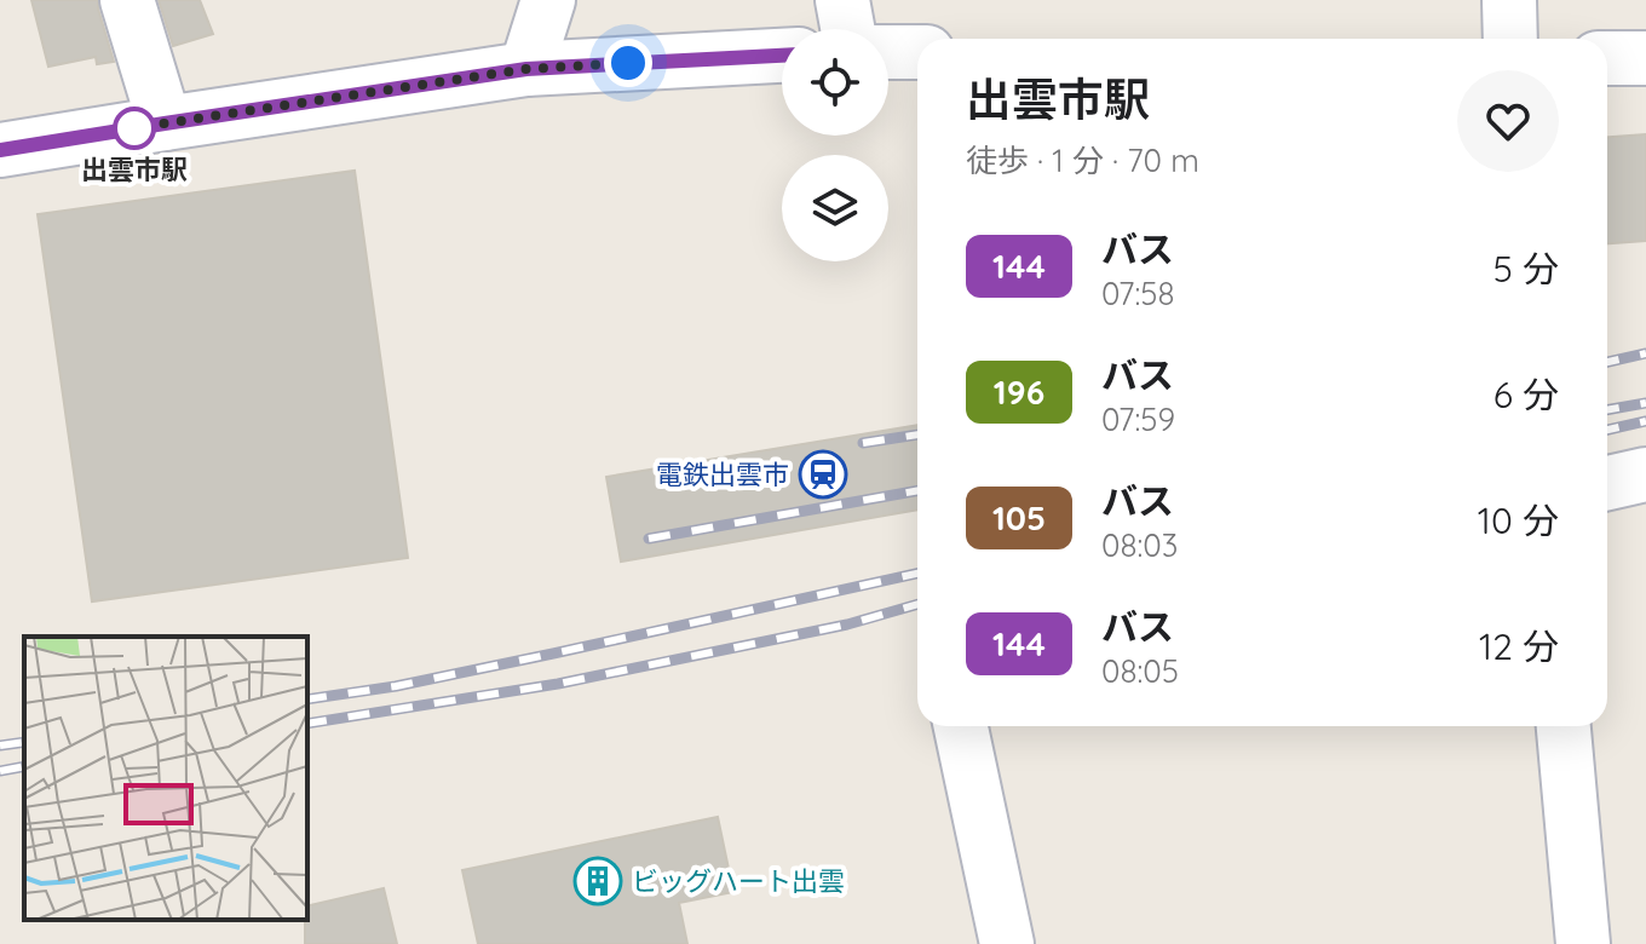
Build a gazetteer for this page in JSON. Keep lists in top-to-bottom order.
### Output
{
  "places": {
    "other": ["出雲市駅"],
    "station": ["電鉄出雲市"],
    "building": ["ビッグハート出雲"]
  },
  "lines": ["bus line 144"],
  "page": {
    "heading": ["出雲市駅", "徒歩 · 1 分 · 70 m"],
    "list": [
      {
        "mark": "144",
        "name": "バス",
        "note": "07:58",
        "value": "5 分"
      },
      {
        "mark": "196",
        "name": "バス",
        "note": "07:59",
        "value": "6 分"
      },
      {
        "mark": "105",
        "name": "バス",
        "note": "08:03",
        "value": "10 分"
      },
      {
        "mark": "144",
        "name": "バス",
        "note": "08:05",
        "value": "12 分"
      }
    ]
  }
}
